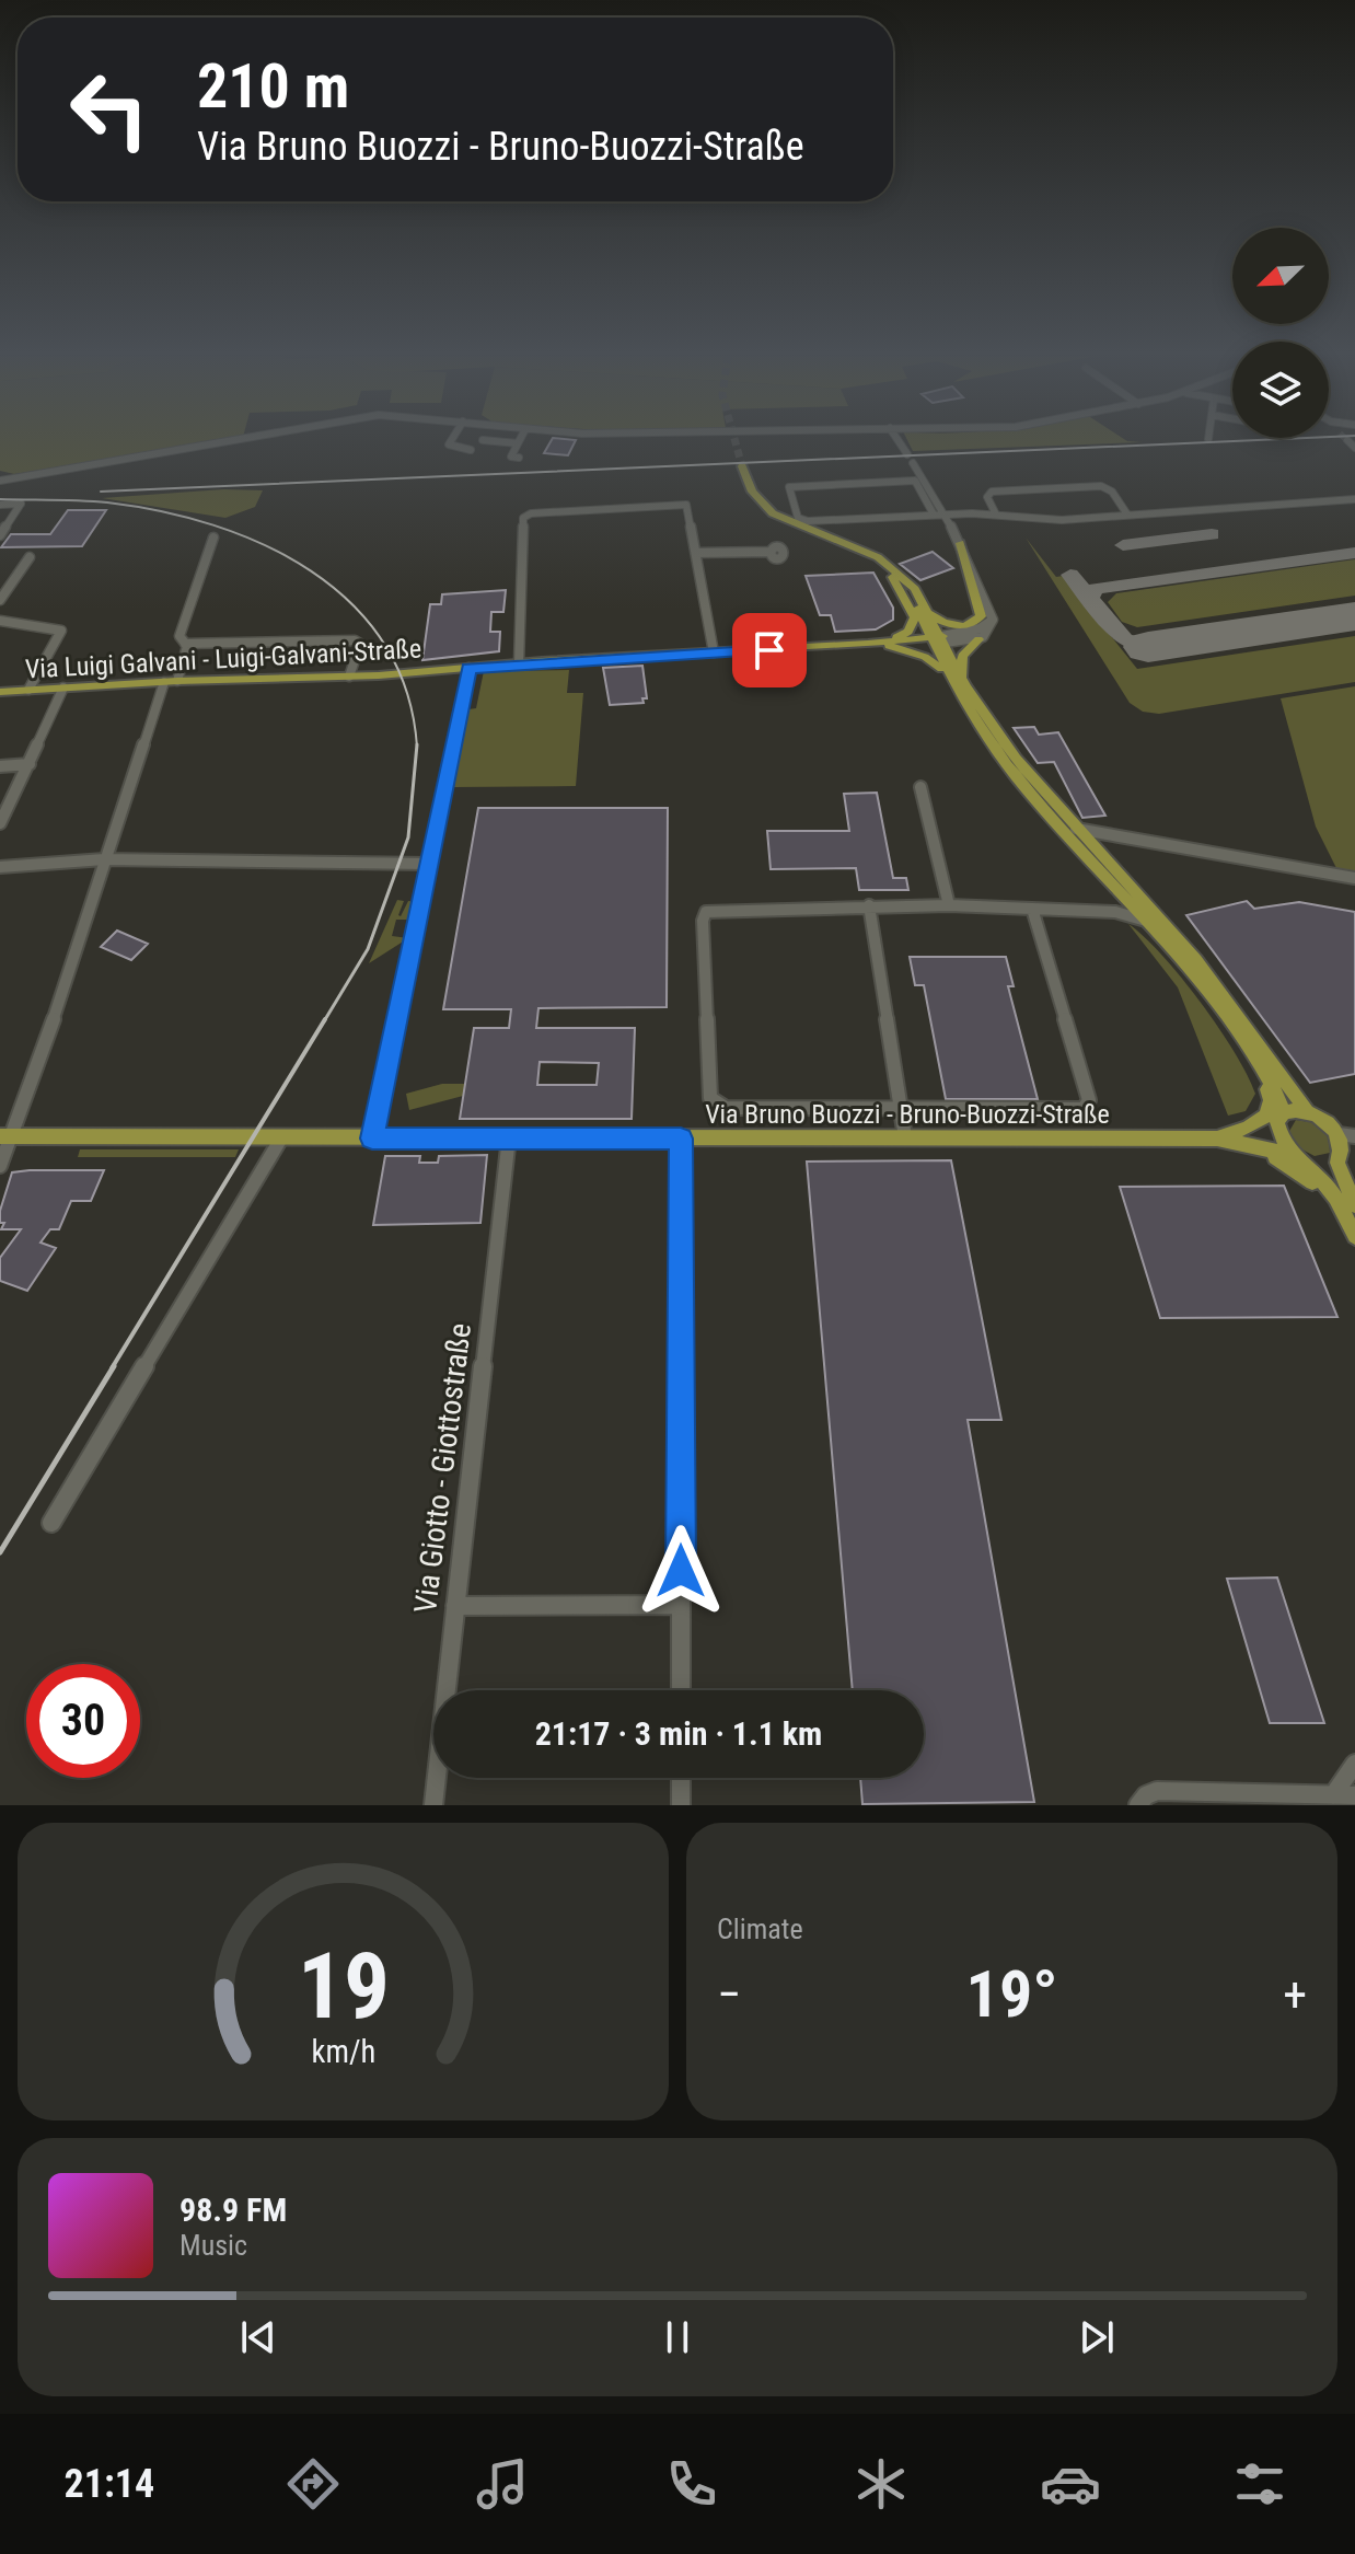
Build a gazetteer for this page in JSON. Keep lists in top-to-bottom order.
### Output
{
  "streets": {
    "main road": ["Via Luigi Galvani - Luigi-Galvani-Straße", "Via Bruno Buozzi - Bruno-Buozzi-Straße"],
    "street": ["Via Giotto - Giottostraße"]
  },
  "crossings": [
    ["Via Bruno Buozzi - Bruno-Buozzi-Straße", "Via Giotto - Giottostraße"]
  ],
  "north": "bottom left",
  "page": {
    "turn": ["210 m", "Via Bruno Buozzi - Bruno-Buozzi-Straße"],
    "limit": "30",
    "trip": "21:17 · 3 min · 1.1 km",
    "tile": "Climate",
    "heat": ["−", "19°", "+"],
    "song": ["98.9 FM", "Music"],
    "tabs": "21:14",
    "gauge": ["19", "km/h"]
  }
}
